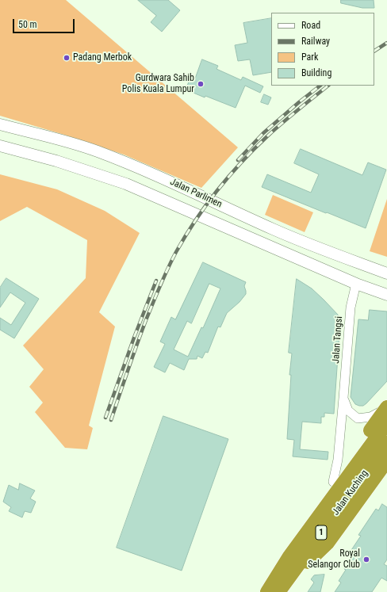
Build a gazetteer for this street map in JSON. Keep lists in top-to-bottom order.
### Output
{
  "streets": {
    "highway": ["Jalan Kuching", "1"],
    "street": ["Jalan Parlimen", "Jalan Tangsi"]
  },
  "crossings": [
    ["Jalan Parlimen", "Jalan Tangsi"],
    ["Jalan Kuching", "1"]
  ],
  "places": ["Padang Merbok", "Gurdwara Sahib Polis Kuala Lumpur", "Royal Selangor Club"],
  "legend": [
    "Road",
    "Railway",
    "Park",
    "Building"
  ],
  "scale_bar": "50 m"
}
